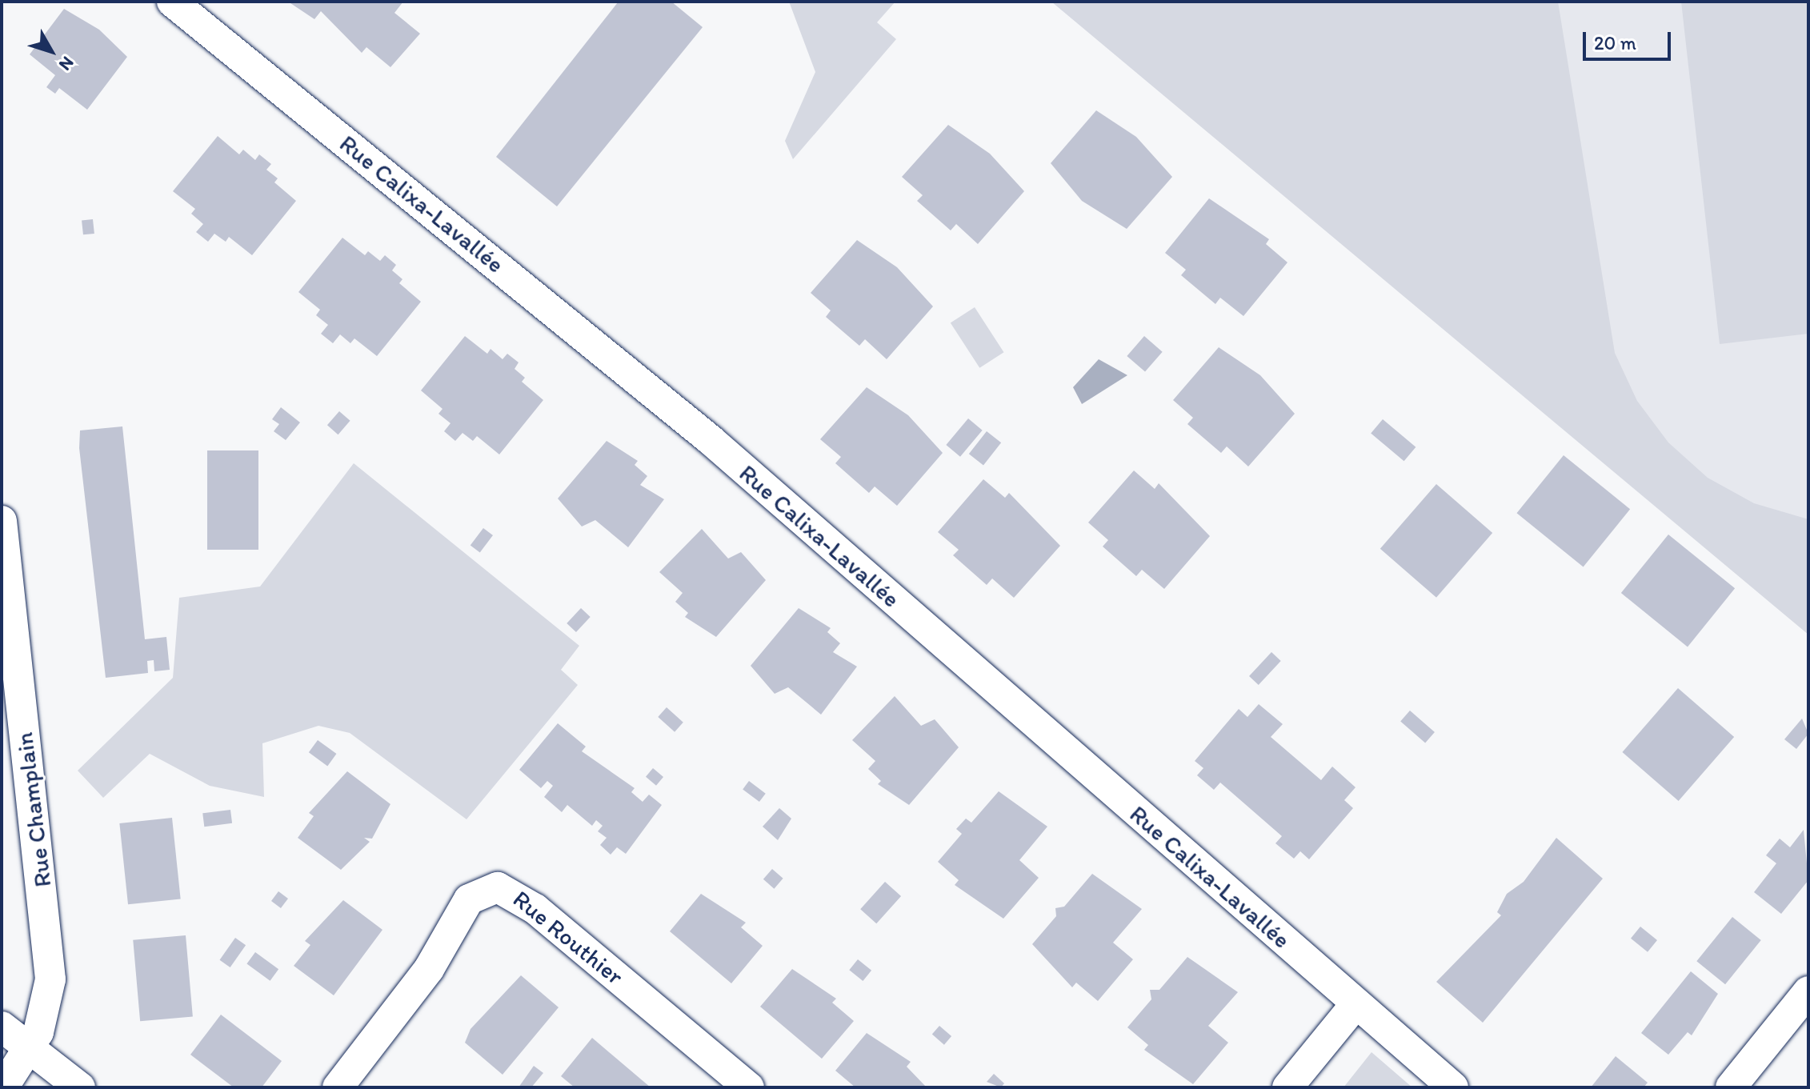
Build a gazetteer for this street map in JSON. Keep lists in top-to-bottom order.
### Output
{
  "streets": {
    "street": ["Rue Calixa-Lavallée", "Rue Champlain", "Rue Routhier"]
  },
  "scale_bar": "20 m",
  "north": "bottom right"
}
